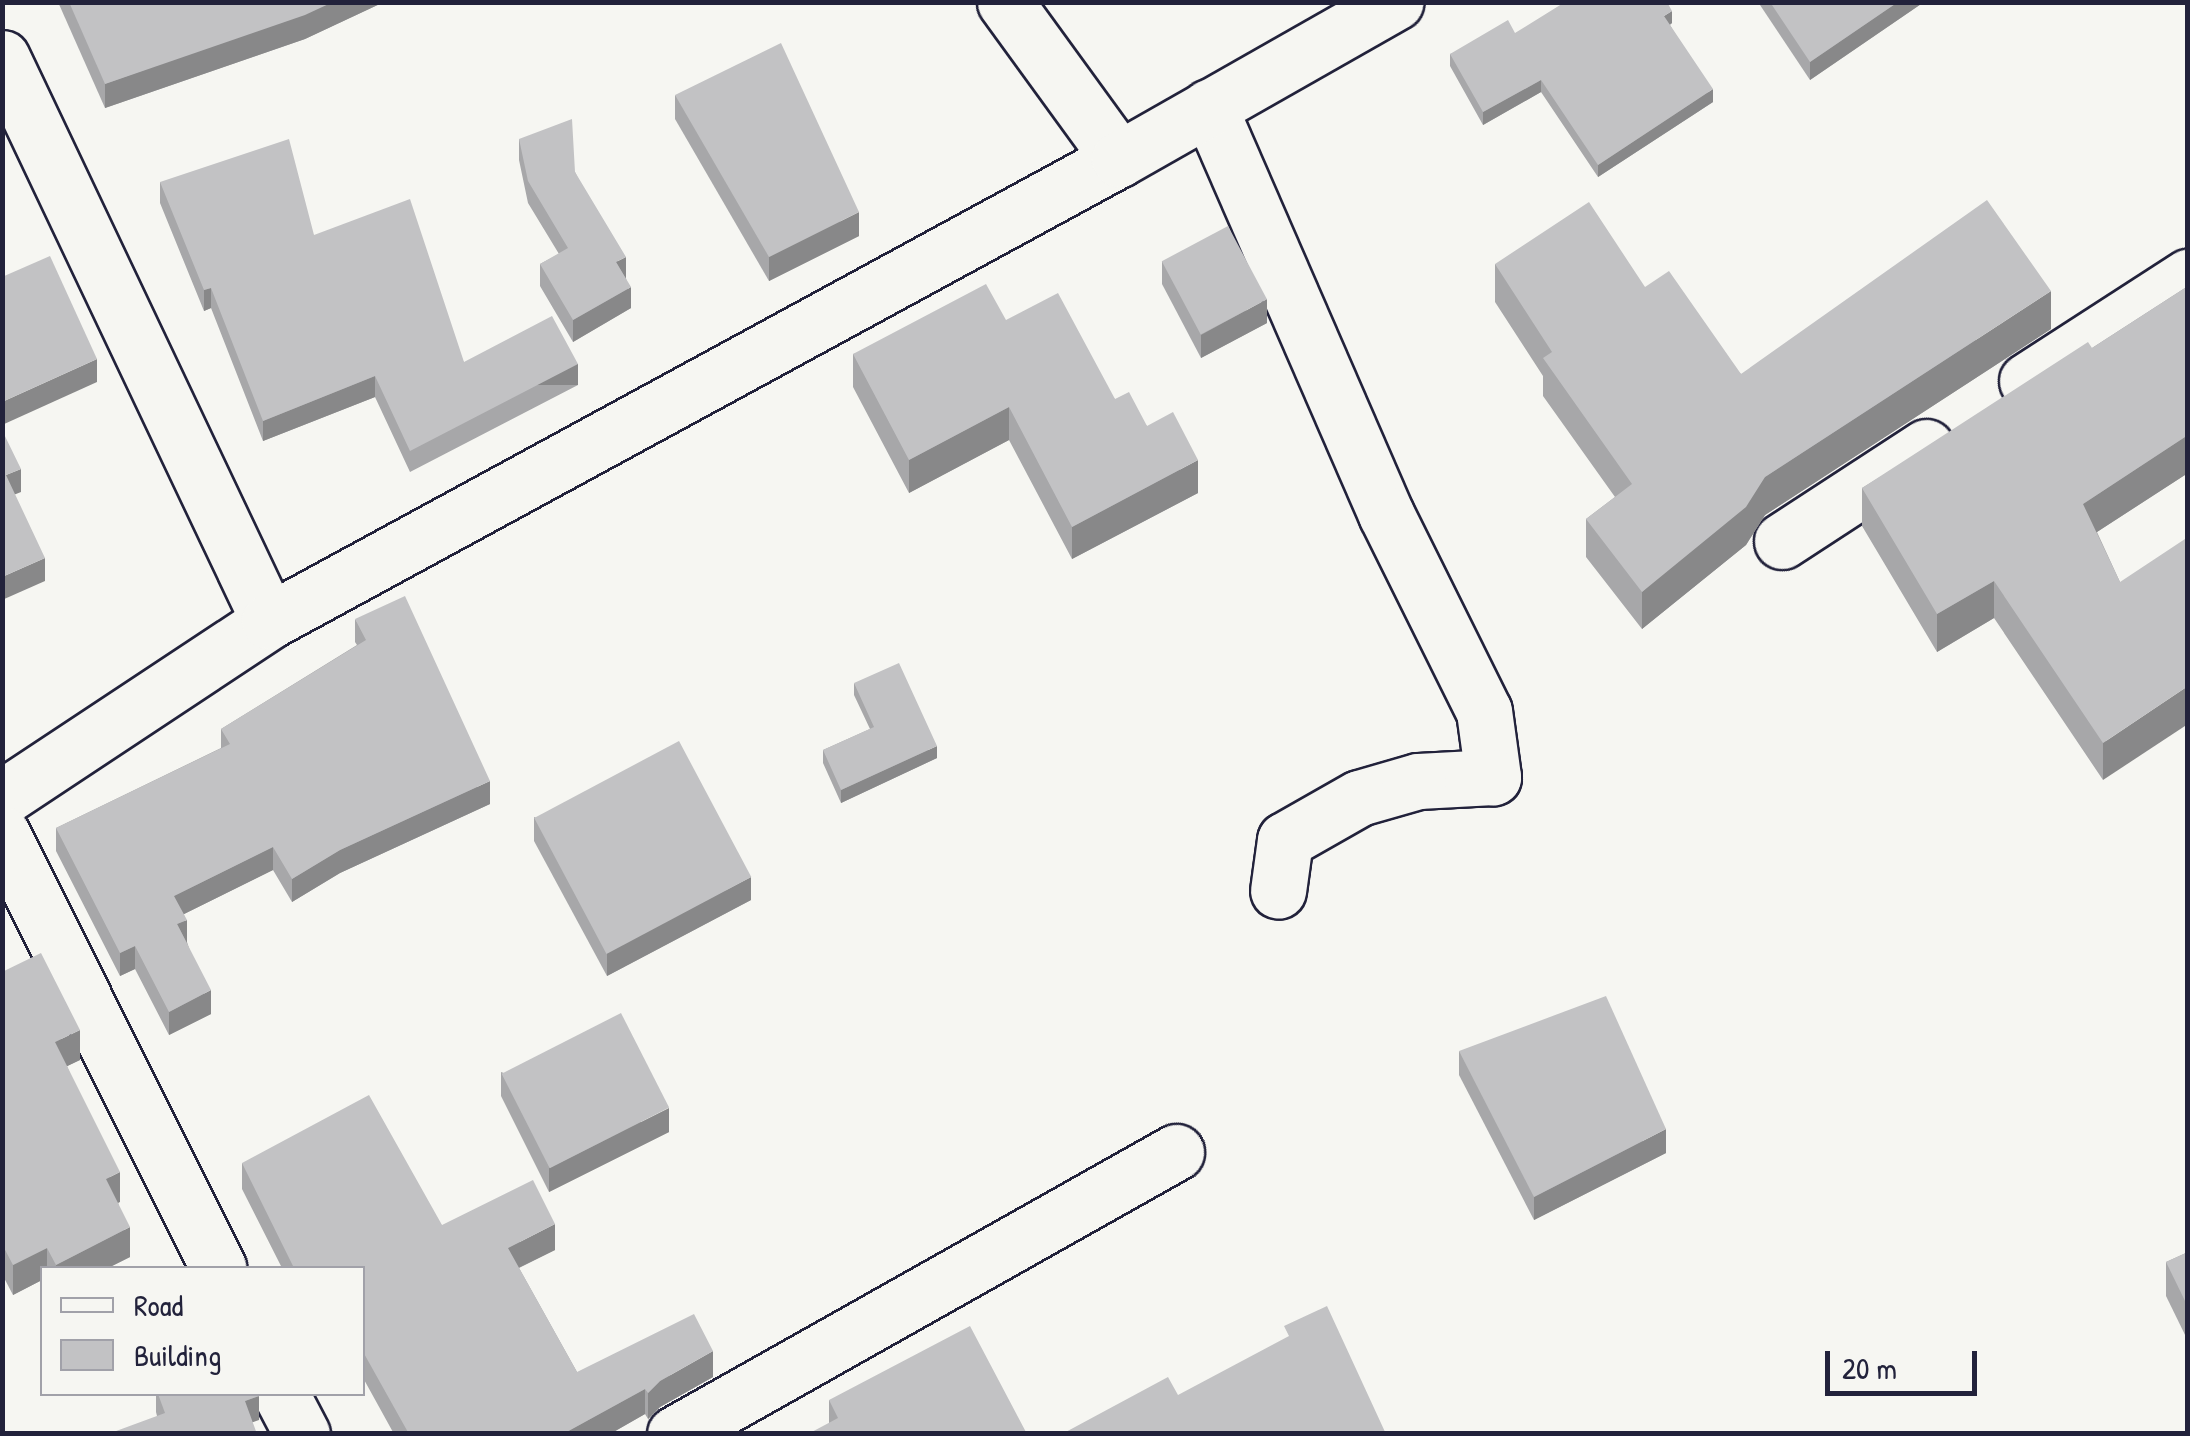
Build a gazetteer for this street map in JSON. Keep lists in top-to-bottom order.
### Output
{
  "legend": ["Road", "Building"],
  "scale_bar": "20 m"
}
